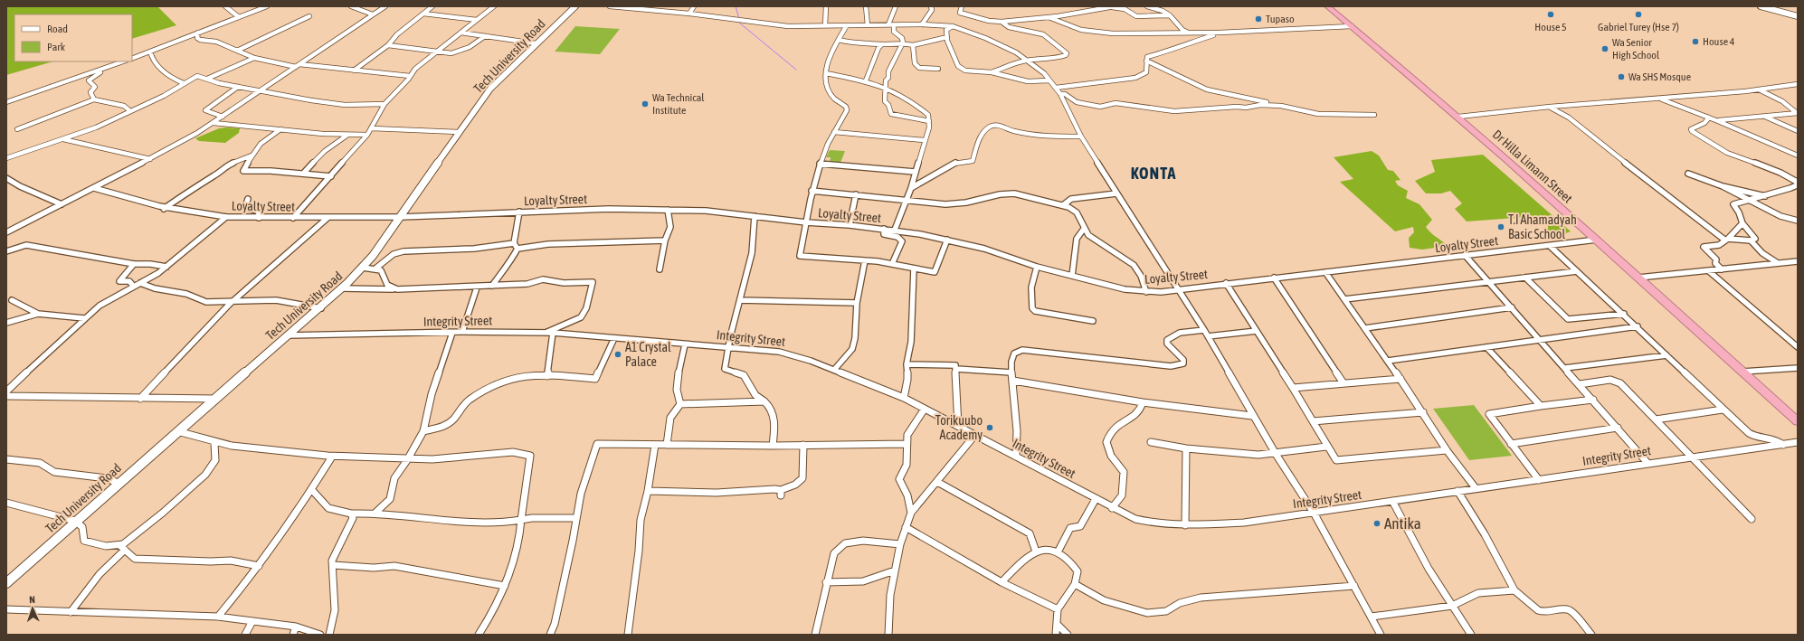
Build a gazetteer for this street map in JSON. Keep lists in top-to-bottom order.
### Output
{
  "streets": {
    "highway": ["Dr Hilla Limann Street"],
    "street": ["Tech University Road", "Loyalty Street", "Integrity Street"]
  },
  "crossings": [
    ["Tech University Road", "Loyalty Street"],
    ["Tech University Road", "Integrity Street"],
    ["Dr Hilla Limann Street", "Loyalty Street"]
  ],
  "districts": ["KONTA"],
  "places": [
    "House 5",
    "Gabriel Turey (Hse 7)",
    "Tupaso",
    "House 4",
    "Wa Senior High School",
    "Wa SHS Mosque",
    "Wa Technical Institute",
    "T.I Ahamadyah Basic School",
    "A1 Crystal Palace",
    "Torikuubo Academy",
    "Antika"
  ],
  "legend": ["Road", "Park"],
  "north": "top"
}
